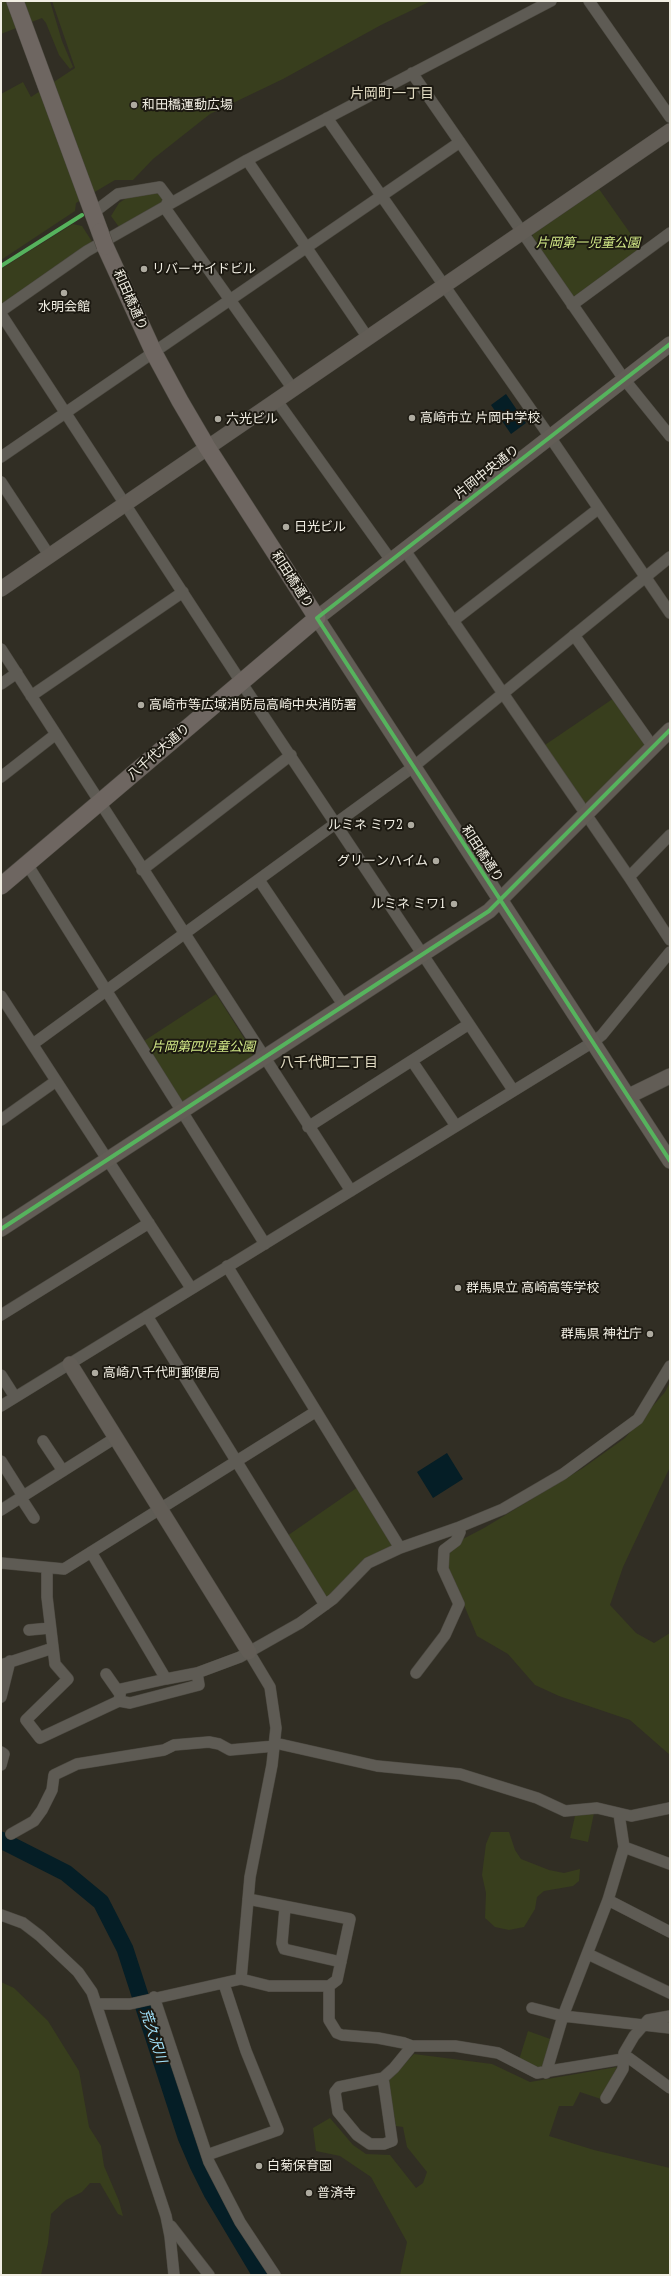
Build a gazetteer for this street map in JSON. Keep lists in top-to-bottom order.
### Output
{
  "streets": {
    "main road": ["和田橋通り", "八千代大通り"],
    "street": ["片岡中央通り"]
  },
  "crossings": [
    ["和田橋通り", "片岡中央通り"],
    ["和田橋通り", "八千代大通り"],
    ["片岡中央通り", "八千代大通り"]
  ],
  "districts": ["片岡町一丁目", "八千代町二丁目"],
  "water": ["荒久沢川"],
  "parks": ["片岡第一児童公園", "片岡第四児童公園"],
  "places": [
    "和田橋運動広場",
    "リバーサイドビル",
    "水明会館",
    "高崎市立 片岡中学校",
    "六光ビル",
    "日光ビル",
    "高崎市等広域消防局高崎中央消防署",
    "ルミネ ミワ2",
    "グリーンハイム",
    "ルミネ ミワ1",
    "群馬県立 高崎高等学校",
    "群馬県 神社庁",
    "高崎八千代町郵便局",
    "白菊保育園",
    "普済寺"
  ]
}
